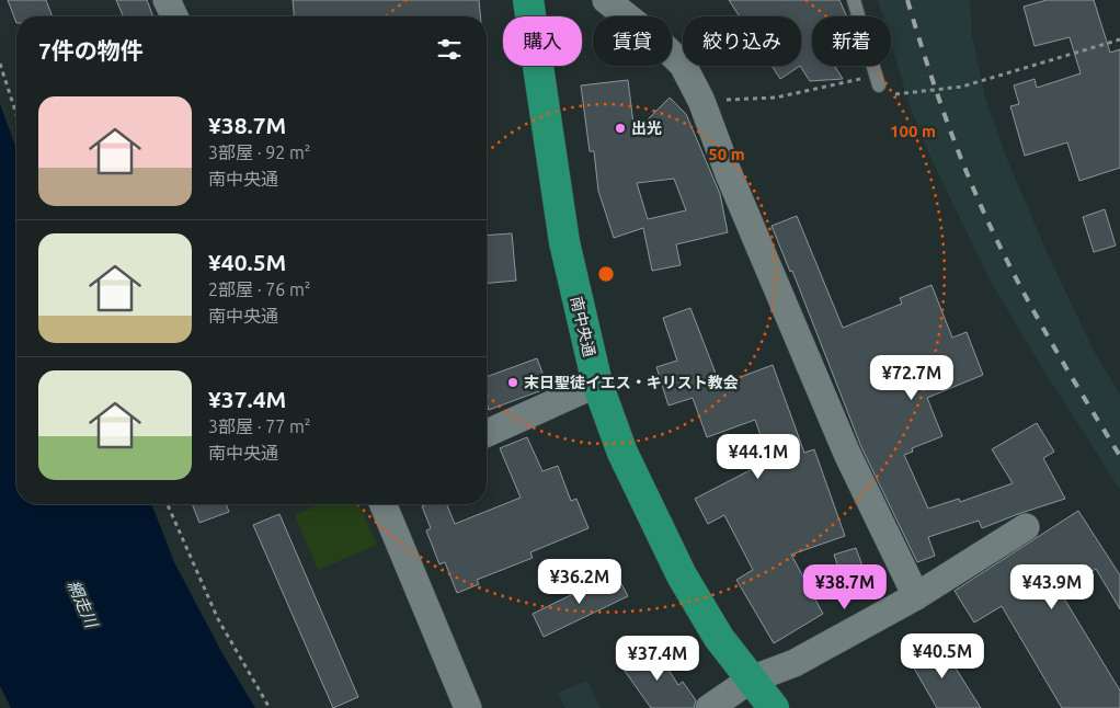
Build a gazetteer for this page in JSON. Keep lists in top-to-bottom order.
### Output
{
  "streets": {
    "highway": ["南中央通"]
  },
  "water": ["網走川"],
  "places": ["出光", "末日聖徒イエス・キリスト教会"],
  "page": {
    "chip": [
      "購入",
      "賃貸",
      "絞り込み",
      "新着"
    ],
    "heading": "7件の物件",
    "list": [
      {
        "name": "¥38.7M",
        "note": "3部屋 · 92 m² · 南中央通"
      },
      {
        "name": "¥40.5M",
        "note": "2部屋 · 76 m² · 南中央通"
      },
      {
        "name": "¥37.4M",
        "note": "3部屋 · 77 m² · 南中央通"
      }
    ],
    "price": [
      "¥72.7M",
      "¥44.1M",
      "¥36.2M",
      "¥38.7M",
      "¥43.9M",
      "¥40.5M",
      "¥37.4M"
    ]
  },
  "rings": ["100 m", "50 m"]
}
